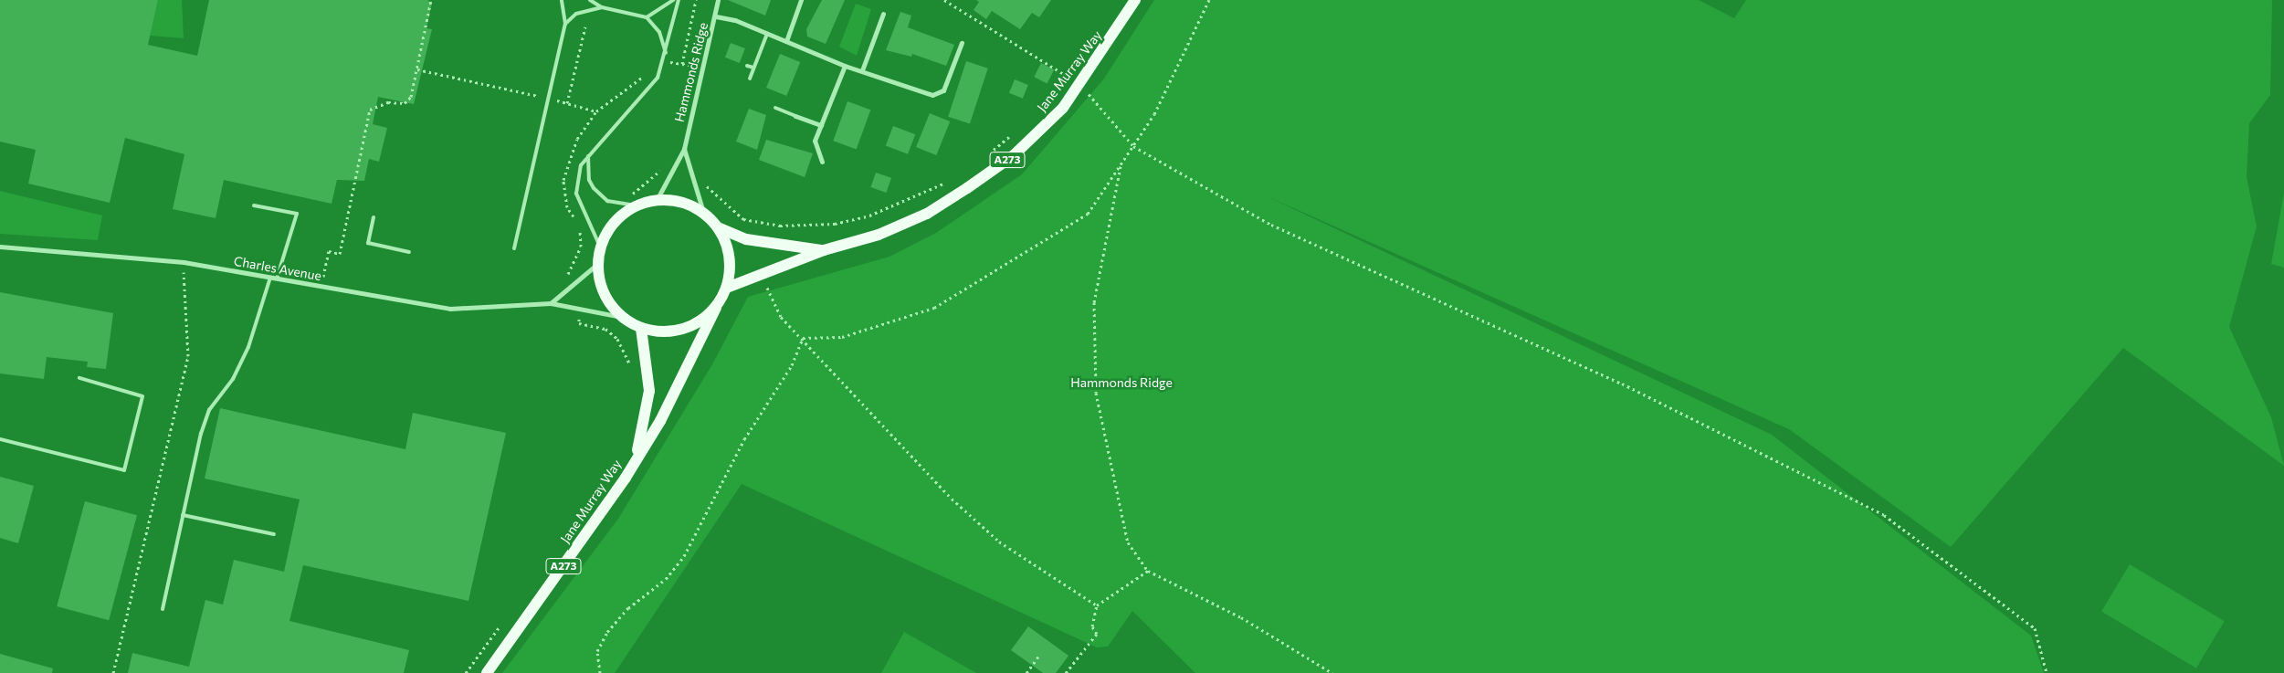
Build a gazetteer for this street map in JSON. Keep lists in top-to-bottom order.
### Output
{
  "streets": {
    "main road": ["Jane Murray Way", "A273"],
    "street": ["Hammonds Ridge", "Charles Avenue"]
  },
  "crossings": [
    ["Jane Murray Way", "Hammonds Ridge"],
    ["Jane Murray Way", "Charles Avenue"],
    ["Hammonds Ridge", "Charles Avenue"]
  ],
  "parks": ["Hammonds Ridge"]
}
